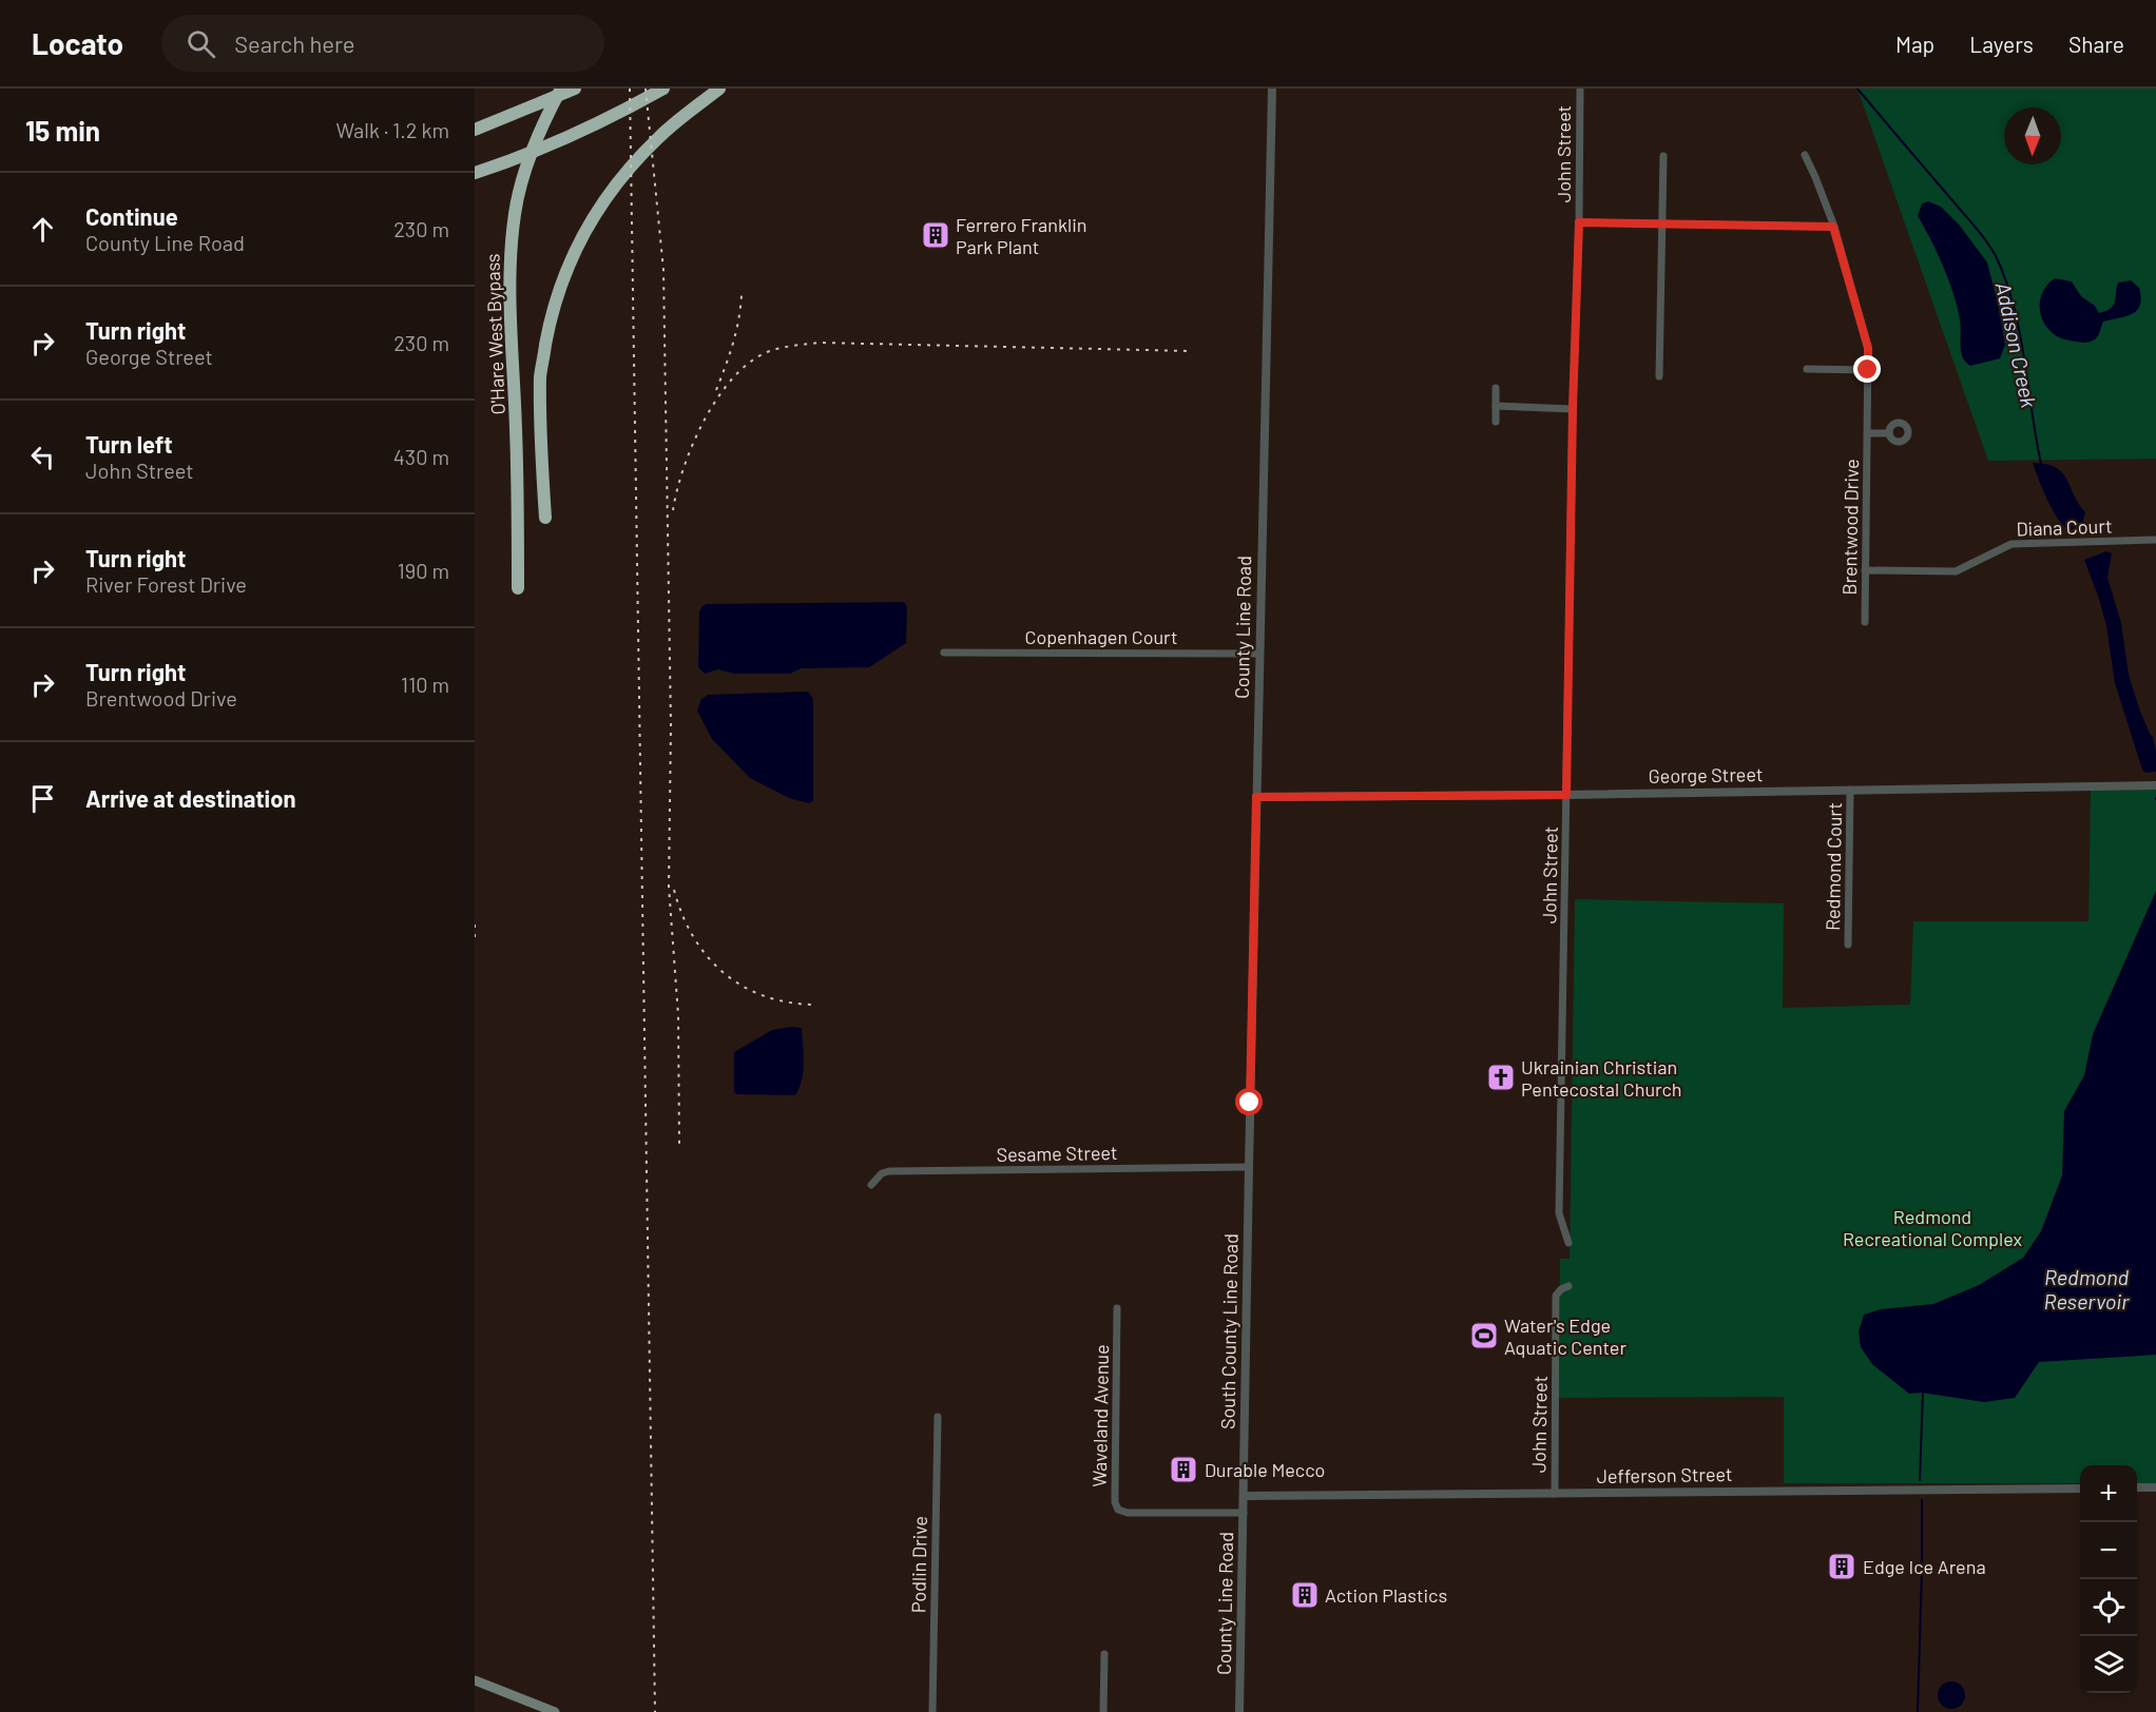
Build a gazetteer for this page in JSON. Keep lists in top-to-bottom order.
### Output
{
  "streets": {
    "highway": ["O'Hare West Bypass"],
    "street": [
      "John Street",
      "Brentwood Drive",
      "Diana Court",
      "County Line Road",
      "Copenhagen Court",
      "George Street",
      "Redmond Court",
      "Sesame Street",
      "South County Line Road",
      "Waveland Avenue",
      "Jefferson Street",
      "Podlin Drive"
    ]
  },
  "crossings": [
    ["John Street", "George Street"],
    ["John Street", "Jefferson Street"],
    ["Brentwood Drive", "Diana Court"],
    ["County Line Road", "Copenhagen Court"],
    ["County Line Road", "George Street"],
    ["County Line Road", "Sesame Street"],
    ["County Line Road", "South County Line Road"],
    ["County Line Road", "Waveland Avenue"],
    ["County Line Road", "Jefferson Street"],
    ["George Street", "Redmond Court"],
    ["Sesame Street", "South County Line Road"],
    ["South County Line Road", "Jefferson Street"]
  ],
  "water": ["Addison Creek", "Redmond Reservoir"],
  "parks": ["Redmond Recreational Complex"],
  "places": {
    "building": [
      "Ferrero Franklin Park Plant",
      "Durable Mecco",
      "Edge Ice Arena",
      "Action Plastics"
    ],
    "church": ["Ukrainian Christian Pentecostal Church"],
    "sports": ["Water's Edge Aquatic Center"]
  },
  "north": "bottom",
  "page": {
    "header": "Locato",
    "search": "Search here",
    "nav": ["Map", "Layers", "Share"],
    "heading": ["15 min", "Walk · 1.2 km"],
    "list": [
      ["Continue", "County Line Road", "230 m"],
      ["Turn right", "George Street", "230 m"],
      ["Turn left", "John Street", "430 m"],
      ["Turn right", "River Forest Drive", "190 m"],
      ["Turn right", "Brentwood Drive", "110 m"],
      "Arrive at destination"
    ],
    "map_buttons": ["+", "−"]
  }
}
